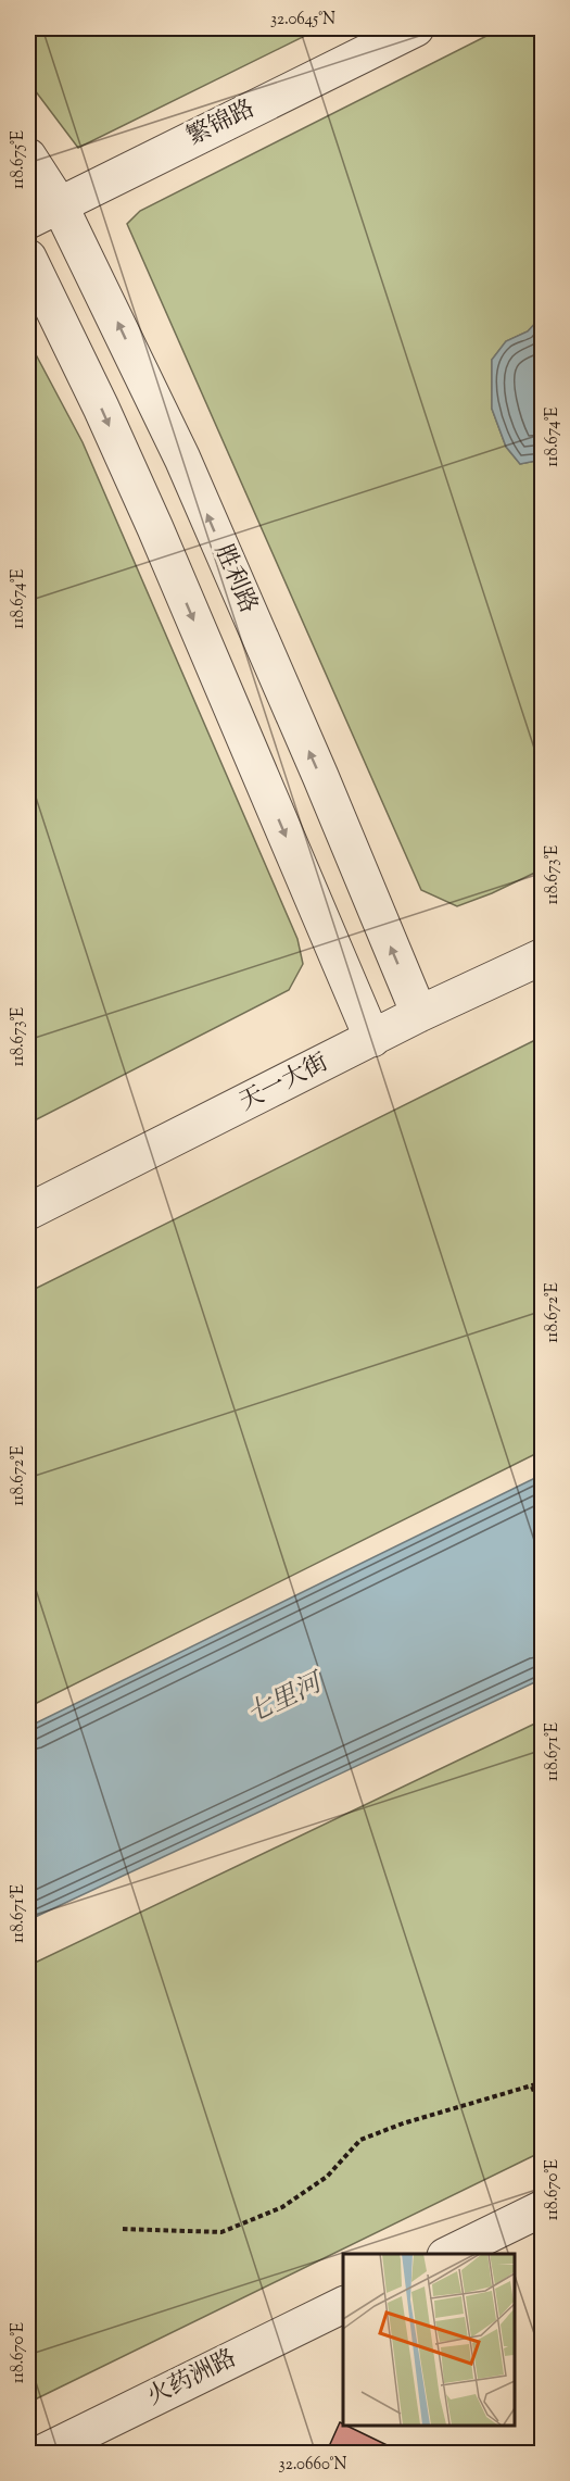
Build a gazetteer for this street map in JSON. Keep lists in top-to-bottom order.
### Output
{
  "streets": {
    "street": [
      "繁锦路",
      "胜利路",
      "天一大街",
      "火药洲路"
    ]
  },
  "crossings": [
    ["繁锦路", "胜利路"],
    ["胜利路", "天一大街"]
  ],
  "water": ["七里河"],
  "coordinates": [
    "32.0645°N",
    "118.675°E",
    "118.674°E",
    "118.673°E",
    "118.672°E",
    "118.671°E",
    "118.670°E",
    "32.0660°N"
  ]
}
